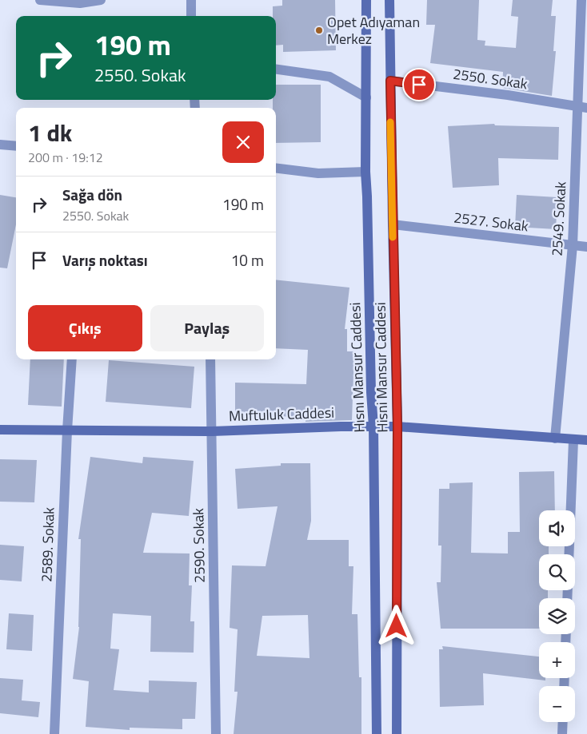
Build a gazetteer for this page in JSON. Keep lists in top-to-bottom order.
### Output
{
  "streets": {
    "main road": ["Hısnı Mansur Caddesi", "Hisni Mansur Caddesi", "Muftuluk Caddesi"],
    "street": [
      "2550. Sokak",
      "2549. Sokak",
      "2527. Sokak",
      "2589. Sokak",
      "2590. Sokak"
    ]
  },
  "crossings": [
    ["2550. Sokak", "2549. Sokak"],
    ["2550. Sokak", "Hisni Mansur Caddesi"],
    ["2549. Sokak", "2527. Sokak"],
    ["2549. Sokak", "Muftuluk Caddesi"],
    ["2527. Sokak", "Hisni Mansur Caddesi"],
    ["Hısnı Mansur Caddesi", "Muftuluk Caddesi"],
    ["Hisni Mansur Caddesi", "Muftuluk Caddesi"],
    ["Muftuluk Caddesi", "2589. Sokak"],
    ["Muftuluk Caddesi", "2590. Sokak"]
  ],
  "places": ["Opet Adıyaman Merkez"],
  "page": {
    "turn": ["190 m", "2550. Sokak"],
    "heading": ["1 dk", "200 m · 19:12"],
    "list": [
      {
        "name": "Sağa dön",
        "note": "2550. Sokak",
        "value": "190 m"
      },
      {
        "name": "Varış noktası",
        "value": "10 m"
      }
    ],
    "buttons": ["Çıkış", "Paylaş"],
    "map_buttons": ["+", "−"]
  }
}
